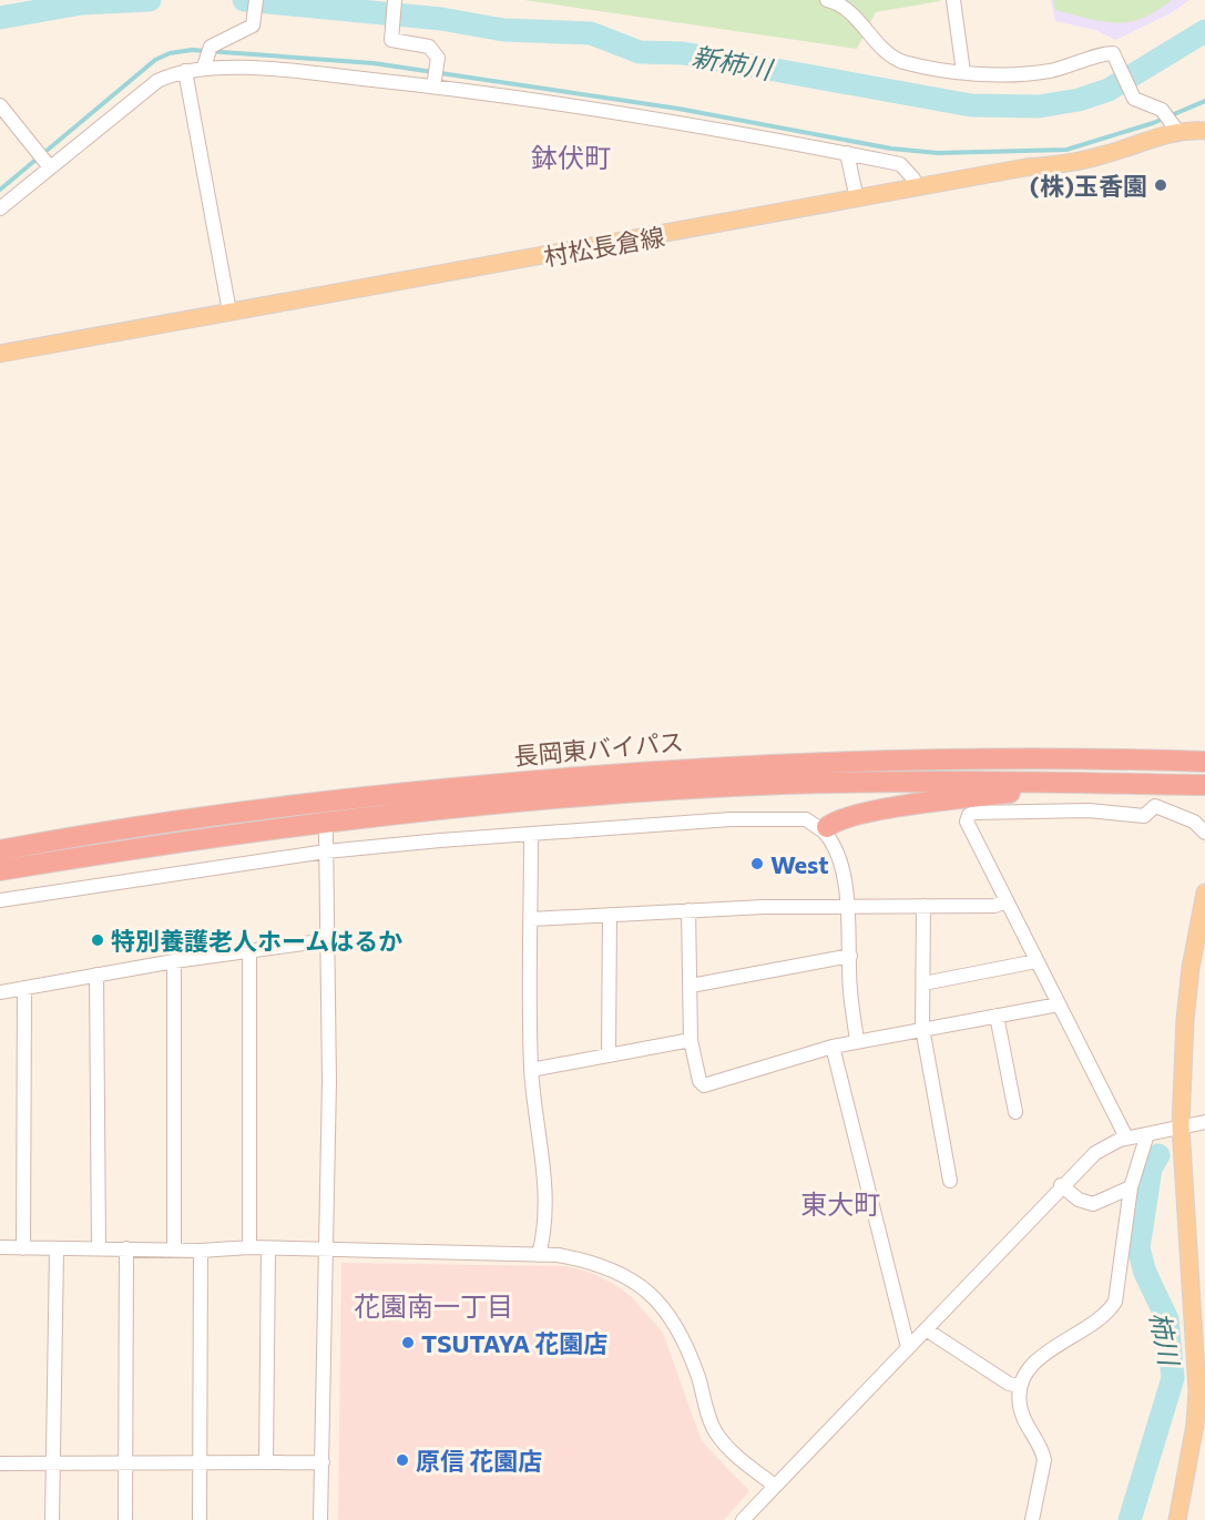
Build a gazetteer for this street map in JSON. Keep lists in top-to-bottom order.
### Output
{
  "streets": {
    "highway": ["長岡東バイパス"],
    "main road": ["村松長倉線"]
  },
  "districts": ["鉢伏町", "東大町", "花園南一丁目"],
  "water": ["新柿川", "柿川"],
  "places": [
    "(株)玉香園",
    "West",
    "特別養護老人ホームはるか",
    "TSUTAYA 花園店",
    "原信 花園店"
  ]
}
